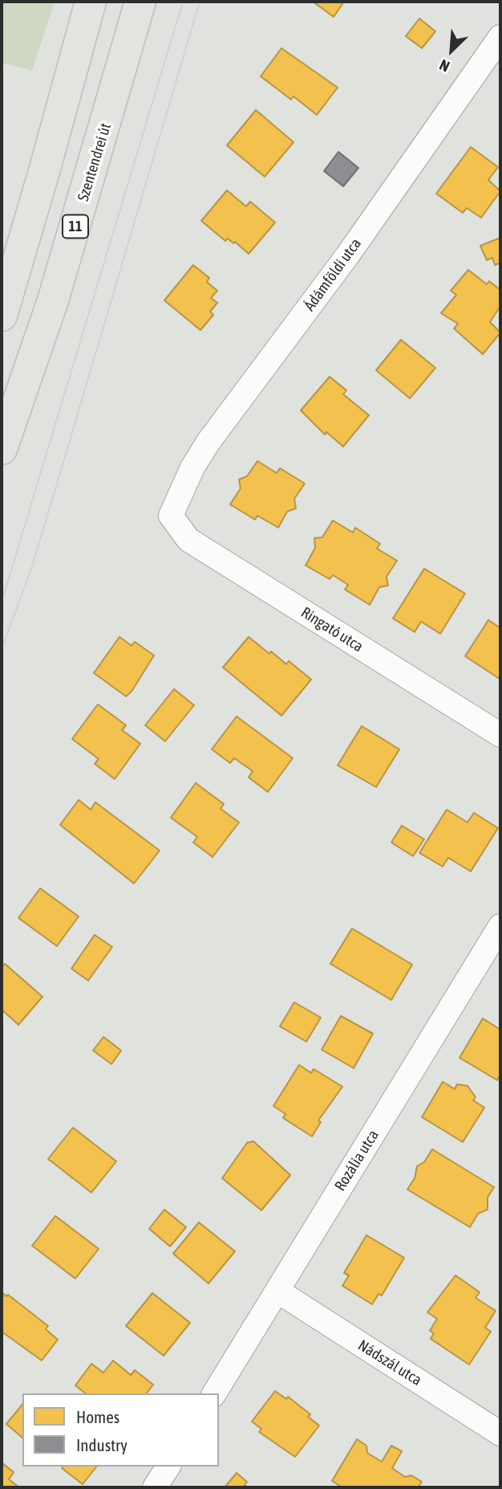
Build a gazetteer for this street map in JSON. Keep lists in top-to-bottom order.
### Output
{
  "streets": {
    "main road": ["Szentendrei út", "11"],
    "street": [
      "Ádámföldi utca",
      "Ringató utca",
      "Rozália utca",
      "Nádszál utca"
    ]
  },
  "crossings": [
    ["Ádámföldi utca", "Ringató utca"],
    ["Rozália utca", "Nádszál utca"]
  ],
  "legend": ["Homes", "Industry"],
  "north": "bottom left"
}
